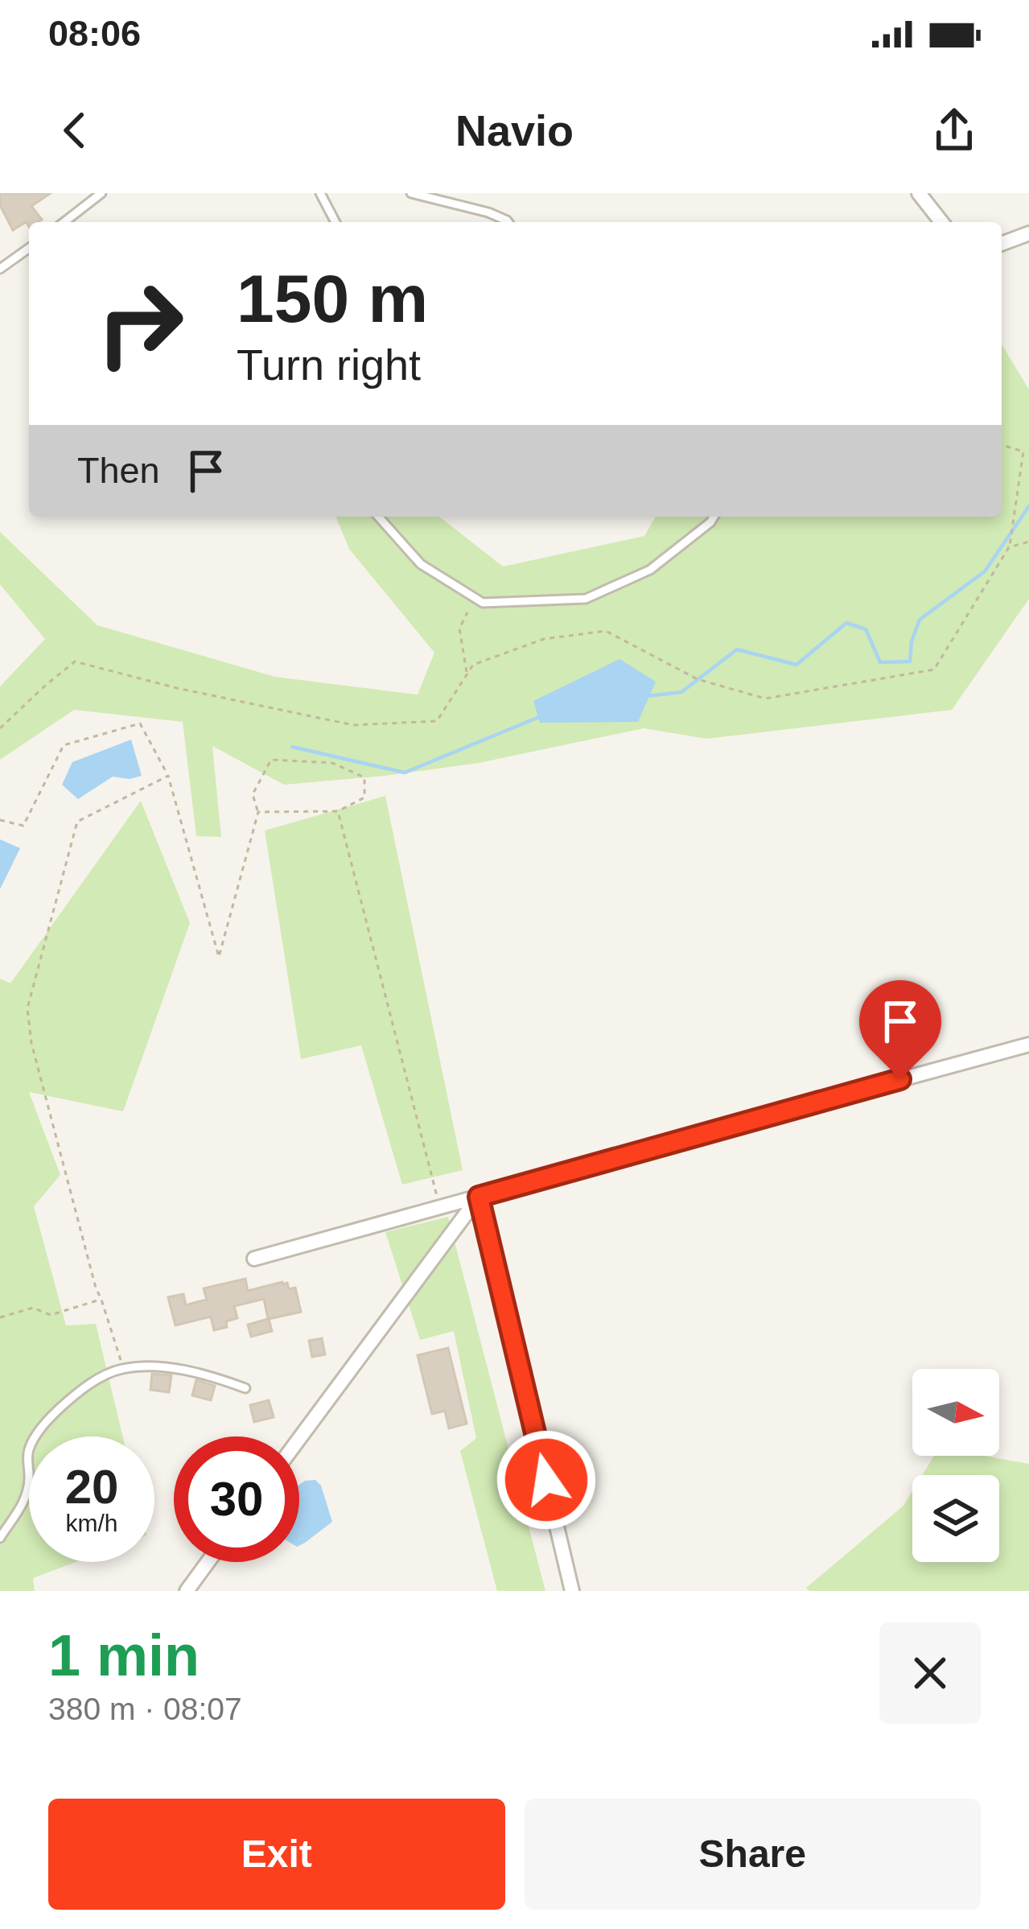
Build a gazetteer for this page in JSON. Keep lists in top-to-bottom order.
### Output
{
  "north": "right",
  "page": {
    "status": "08:06",
    "header": "Navio",
    "turn": ["150 m", "Turn right"],
    "then": "Then",
    "speed": "20 km/h",
    "limit": "30",
    "heading": ["1 min", "380 m · 08:07"],
    "buttons": ["Exit", "Share"]
  }
}
